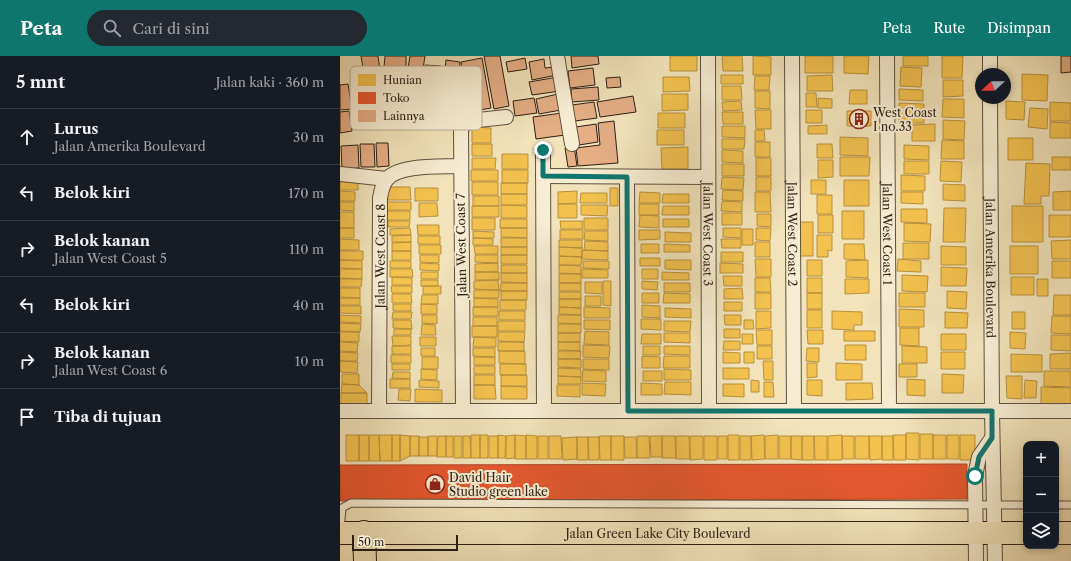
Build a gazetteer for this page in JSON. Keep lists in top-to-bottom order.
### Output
{
  "streets": {
    "main road": ["Jalan Green Lake City Boulevard"],
    "street": [
      "Jalan West Coast 3",
      "Jalan West Coast 2",
      "Jalan West Coast 1",
      "Jalan West Coast 7",
      "Jalan West Coast 8",
      "Jalan Amerika Boulevard"
    ]
  },
  "crossings": [
    ["Jalan Amerika Boulevard", "Jalan Green Lake City Boulevard"]
  ],
  "places": {
    "building": ["West Coast I no.33"],
    "shop": ["David Hair Studio green lake"]
  },
  "legend": ["Hunian", "Toko", "Lainnya"],
  "scale_bar": "50 m",
  "north": "left",
  "page": {
    "header": "Peta",
    "search": "Cari di sini",
    "nav": ["Peta", "Rute", "Disimpan"],
    "heading": ["5 mnt", "Jalan kaki · 360 m"],
    "list": [
      ["Lurus", "Jalan Amerika Boulevard", "30 m"],
      ["Belok kiri", "170 m"],
      ["Belok kanan", "Jalan West Coast 5", "110 m"],
      ["Belok kiri", "40 m"],
      ["Belok kanan", "Jalan West Coast 6", "10 m"],
      "Tiba di tujuan"
    ],
    "map_buttons": ["+", "−"],
    "scale": "50 m"
  }
}
